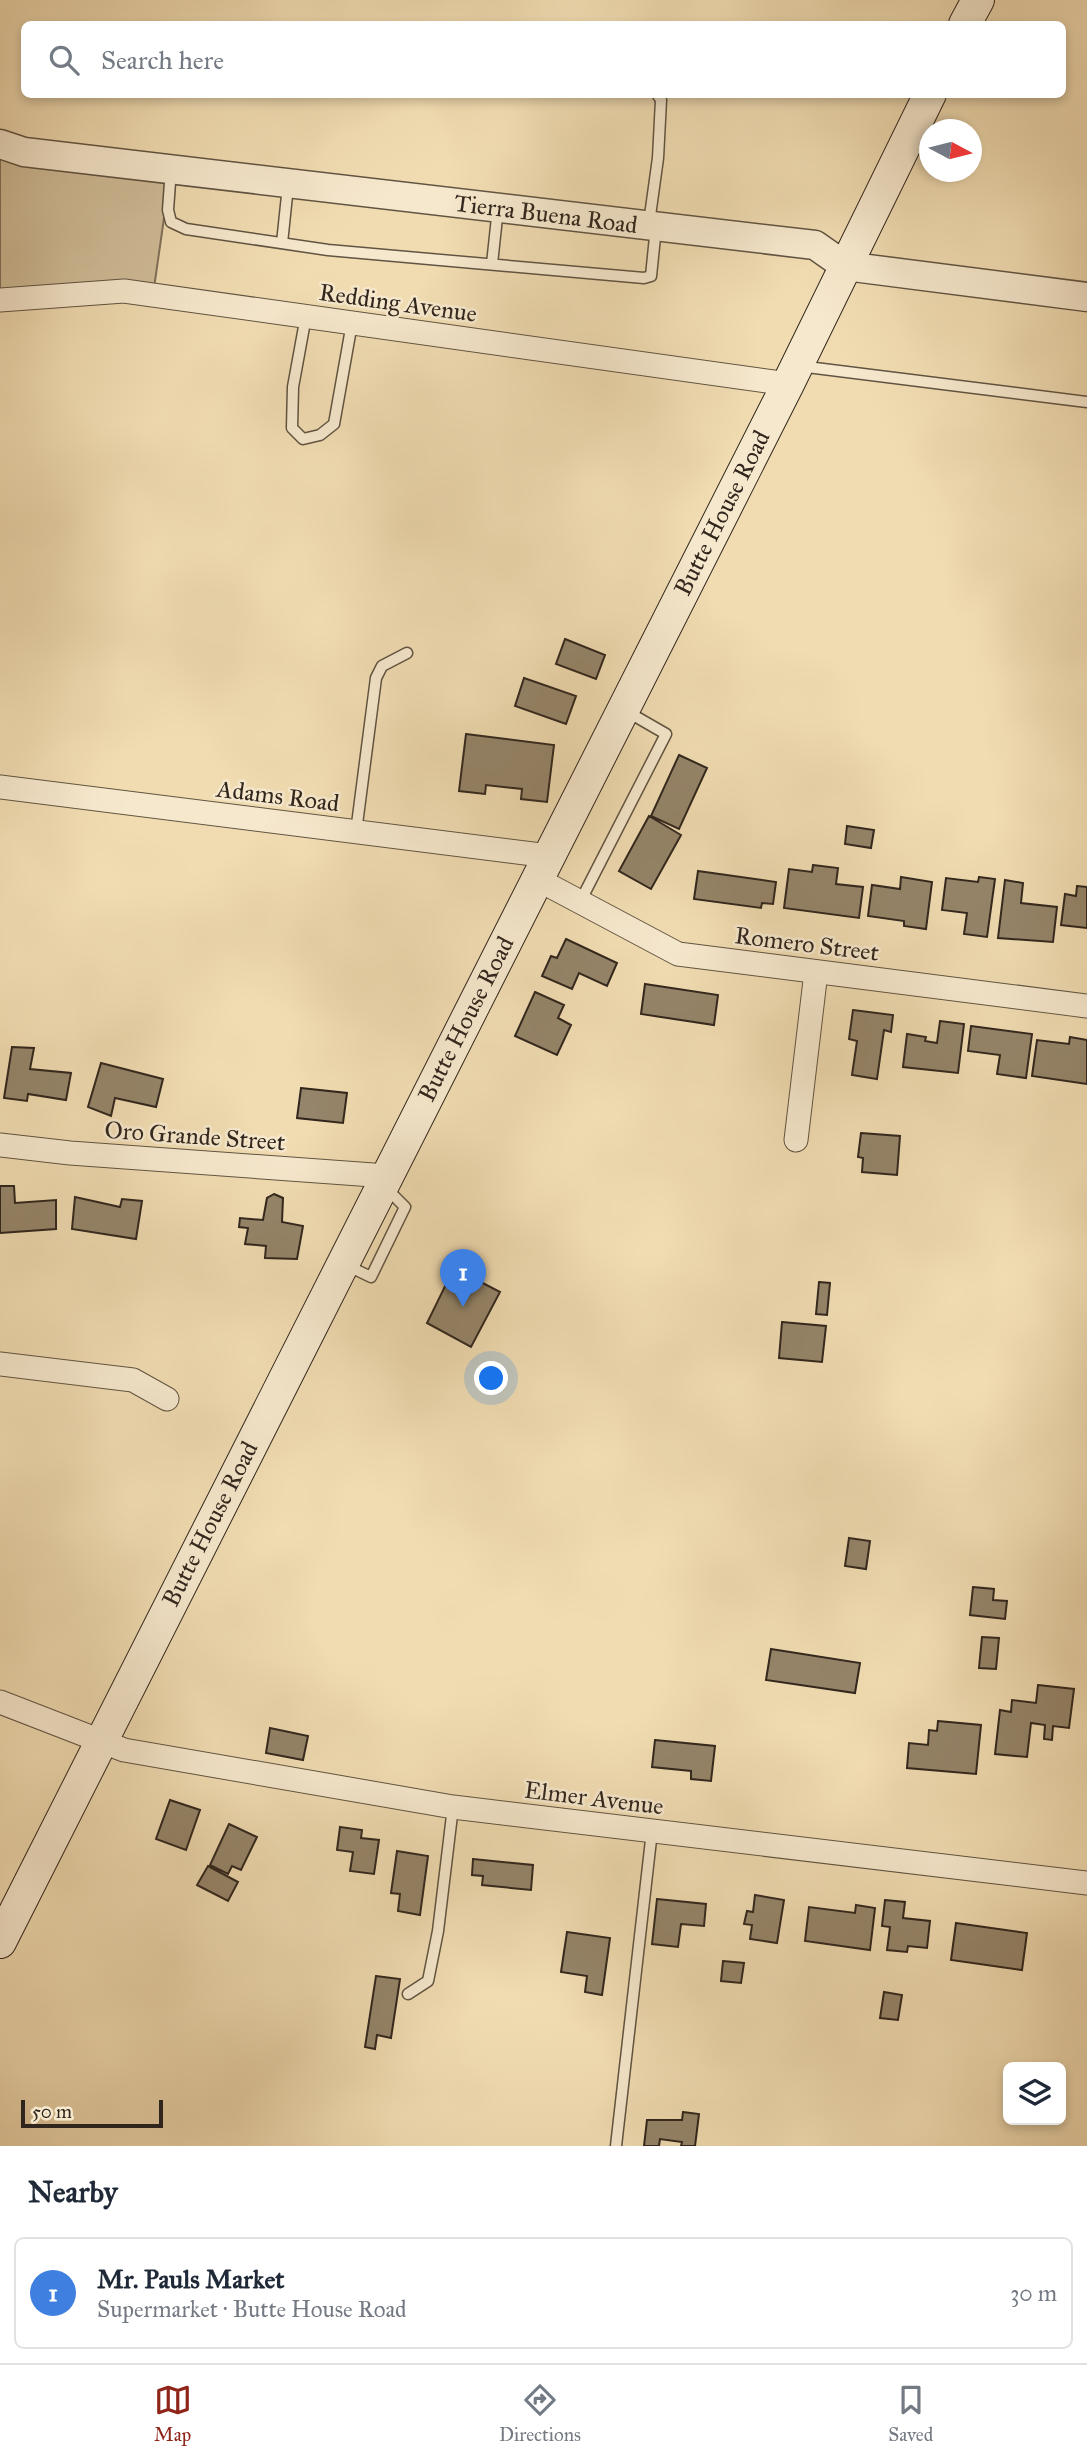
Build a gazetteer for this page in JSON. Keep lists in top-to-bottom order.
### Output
{
  "streets": {
    "main road": ["Butte House Road"],
    "street": [
      "Tierra Buena Road",
      "Redding Avenue",
      "Adams Road",
      "Romero Street",
      "Oro Grande Street",
      "Elmer Avenue"
    ]
  },
  "crossings": [
    ["Tierra Buena Road", "Butte House Road"],
    ["Redding Avenue", "Butte House Road"],
    ["Butte House Road", "Adams Road"],
    ["Butte House Road", "Romero Street"],
    ["Butte House Road", "Oro Grande Street"],
    ["Butte House Road", "Elmer Avenue"],
    ["Adams Road", "Romero Street"]
  ],
  "scale_bar": "50 m",
  "north": "right",
  "page": {
    "search": "Search here",
    "pins": "1",
    "scale": "50 m",
    "heading": "Nearby",
    "list": [
      {
        "mark": "1",
        "name": "Mr. Pauls Market",
        "note": "Supermarket · Butte House Road",
        "value": "30 m"
      }
    ],
    "nav": ["Map", "Directions", "Saved"]
  }
}
